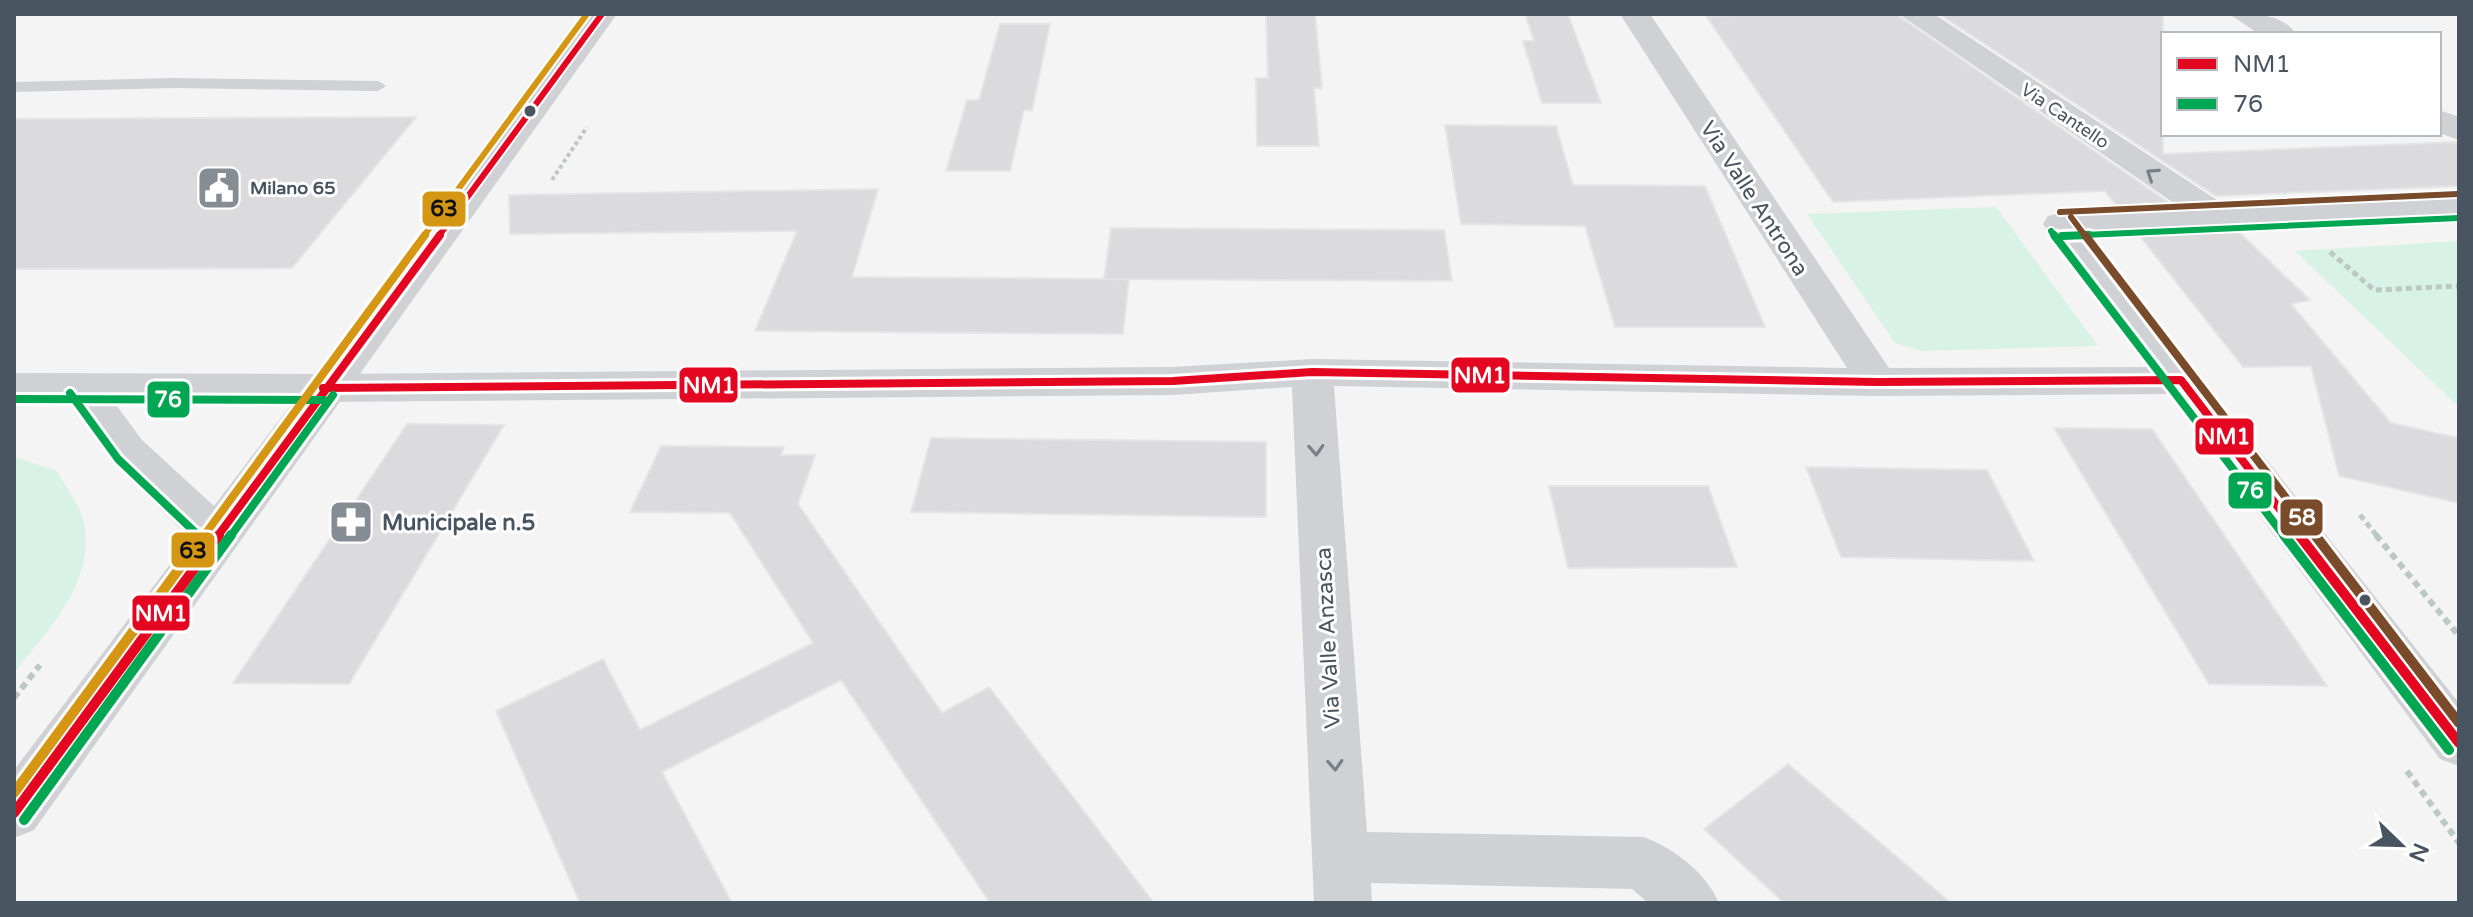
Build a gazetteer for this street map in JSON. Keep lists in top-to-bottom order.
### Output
{
  "streets": {
    "street": ["Via Cantello", "Via Valle Antrona", "Via Valle Anzasca"]
  },
  "one_way": ["Via Cantello", "Via Valle Anzasca"],
  "places": {
    "public building": ["Milano 65"],
    "pharmacy": ["Municipale n.5"]
  },
  "lines": [
    "transit line NM1",
    "transit line 63",
    "transit line 58",
    "transit line 76"
  ],
  "legend": ["NM1", "76"],
  "north": "bottom right"
}
